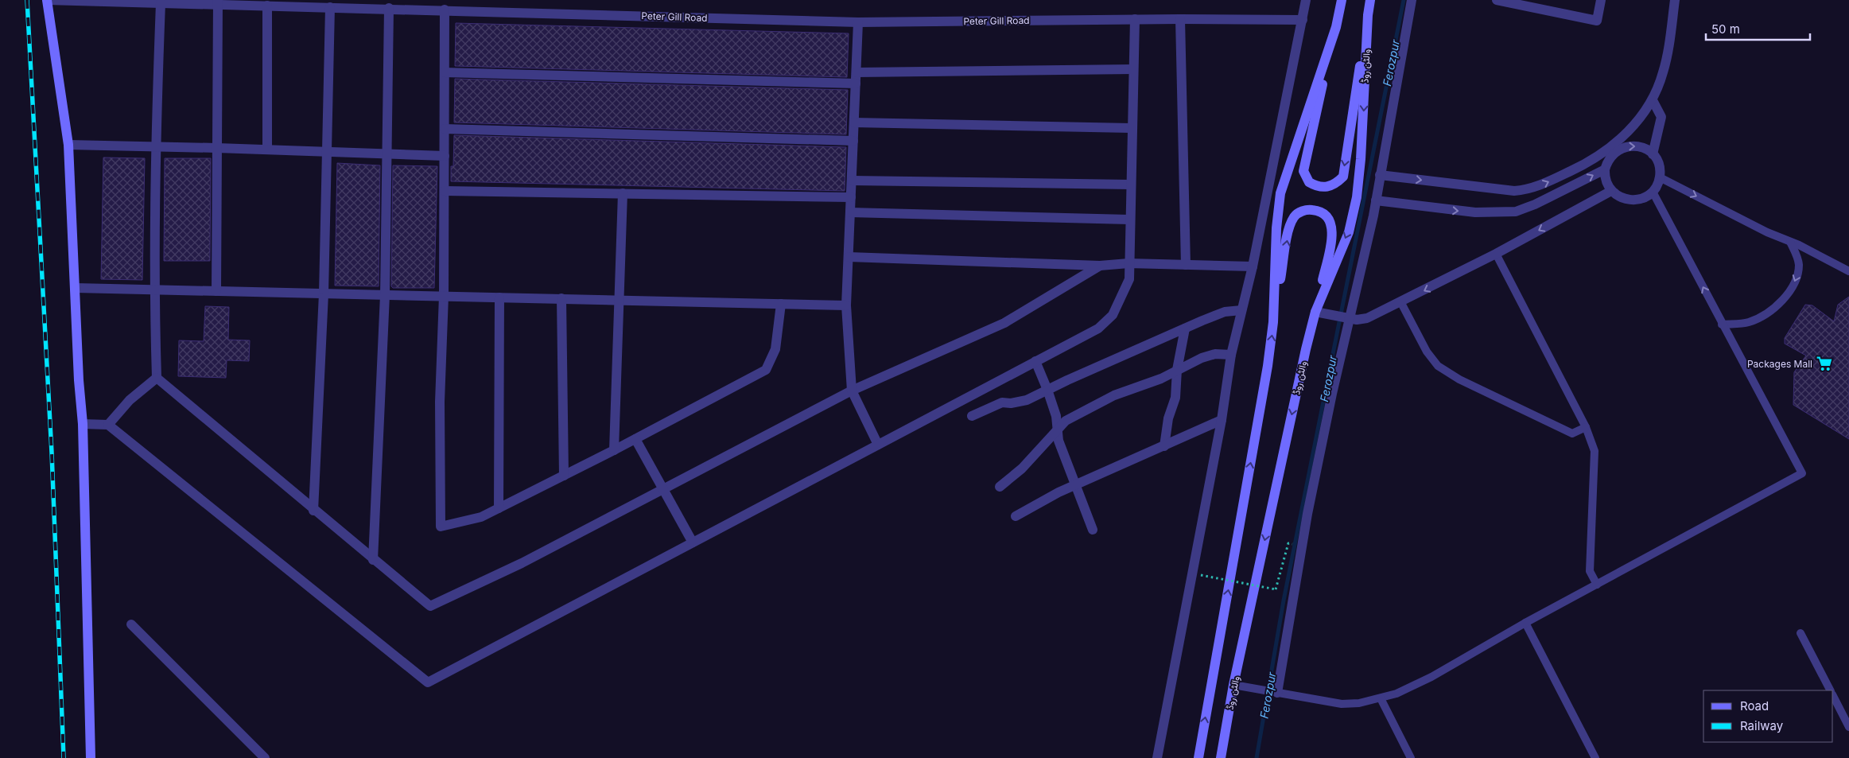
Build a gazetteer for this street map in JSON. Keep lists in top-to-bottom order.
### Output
{
  "streets": {
    "main road": ["والٹن روڈ"],
    "street": ["Peter Gill Road"]
  },
  "water": ["Ferozpur"],
  "places": {
    "supermarket": ["Packages Mall"]
  },
  "legend": ["Road", "Railway"],
  "scale_bar": "50 m"
}
